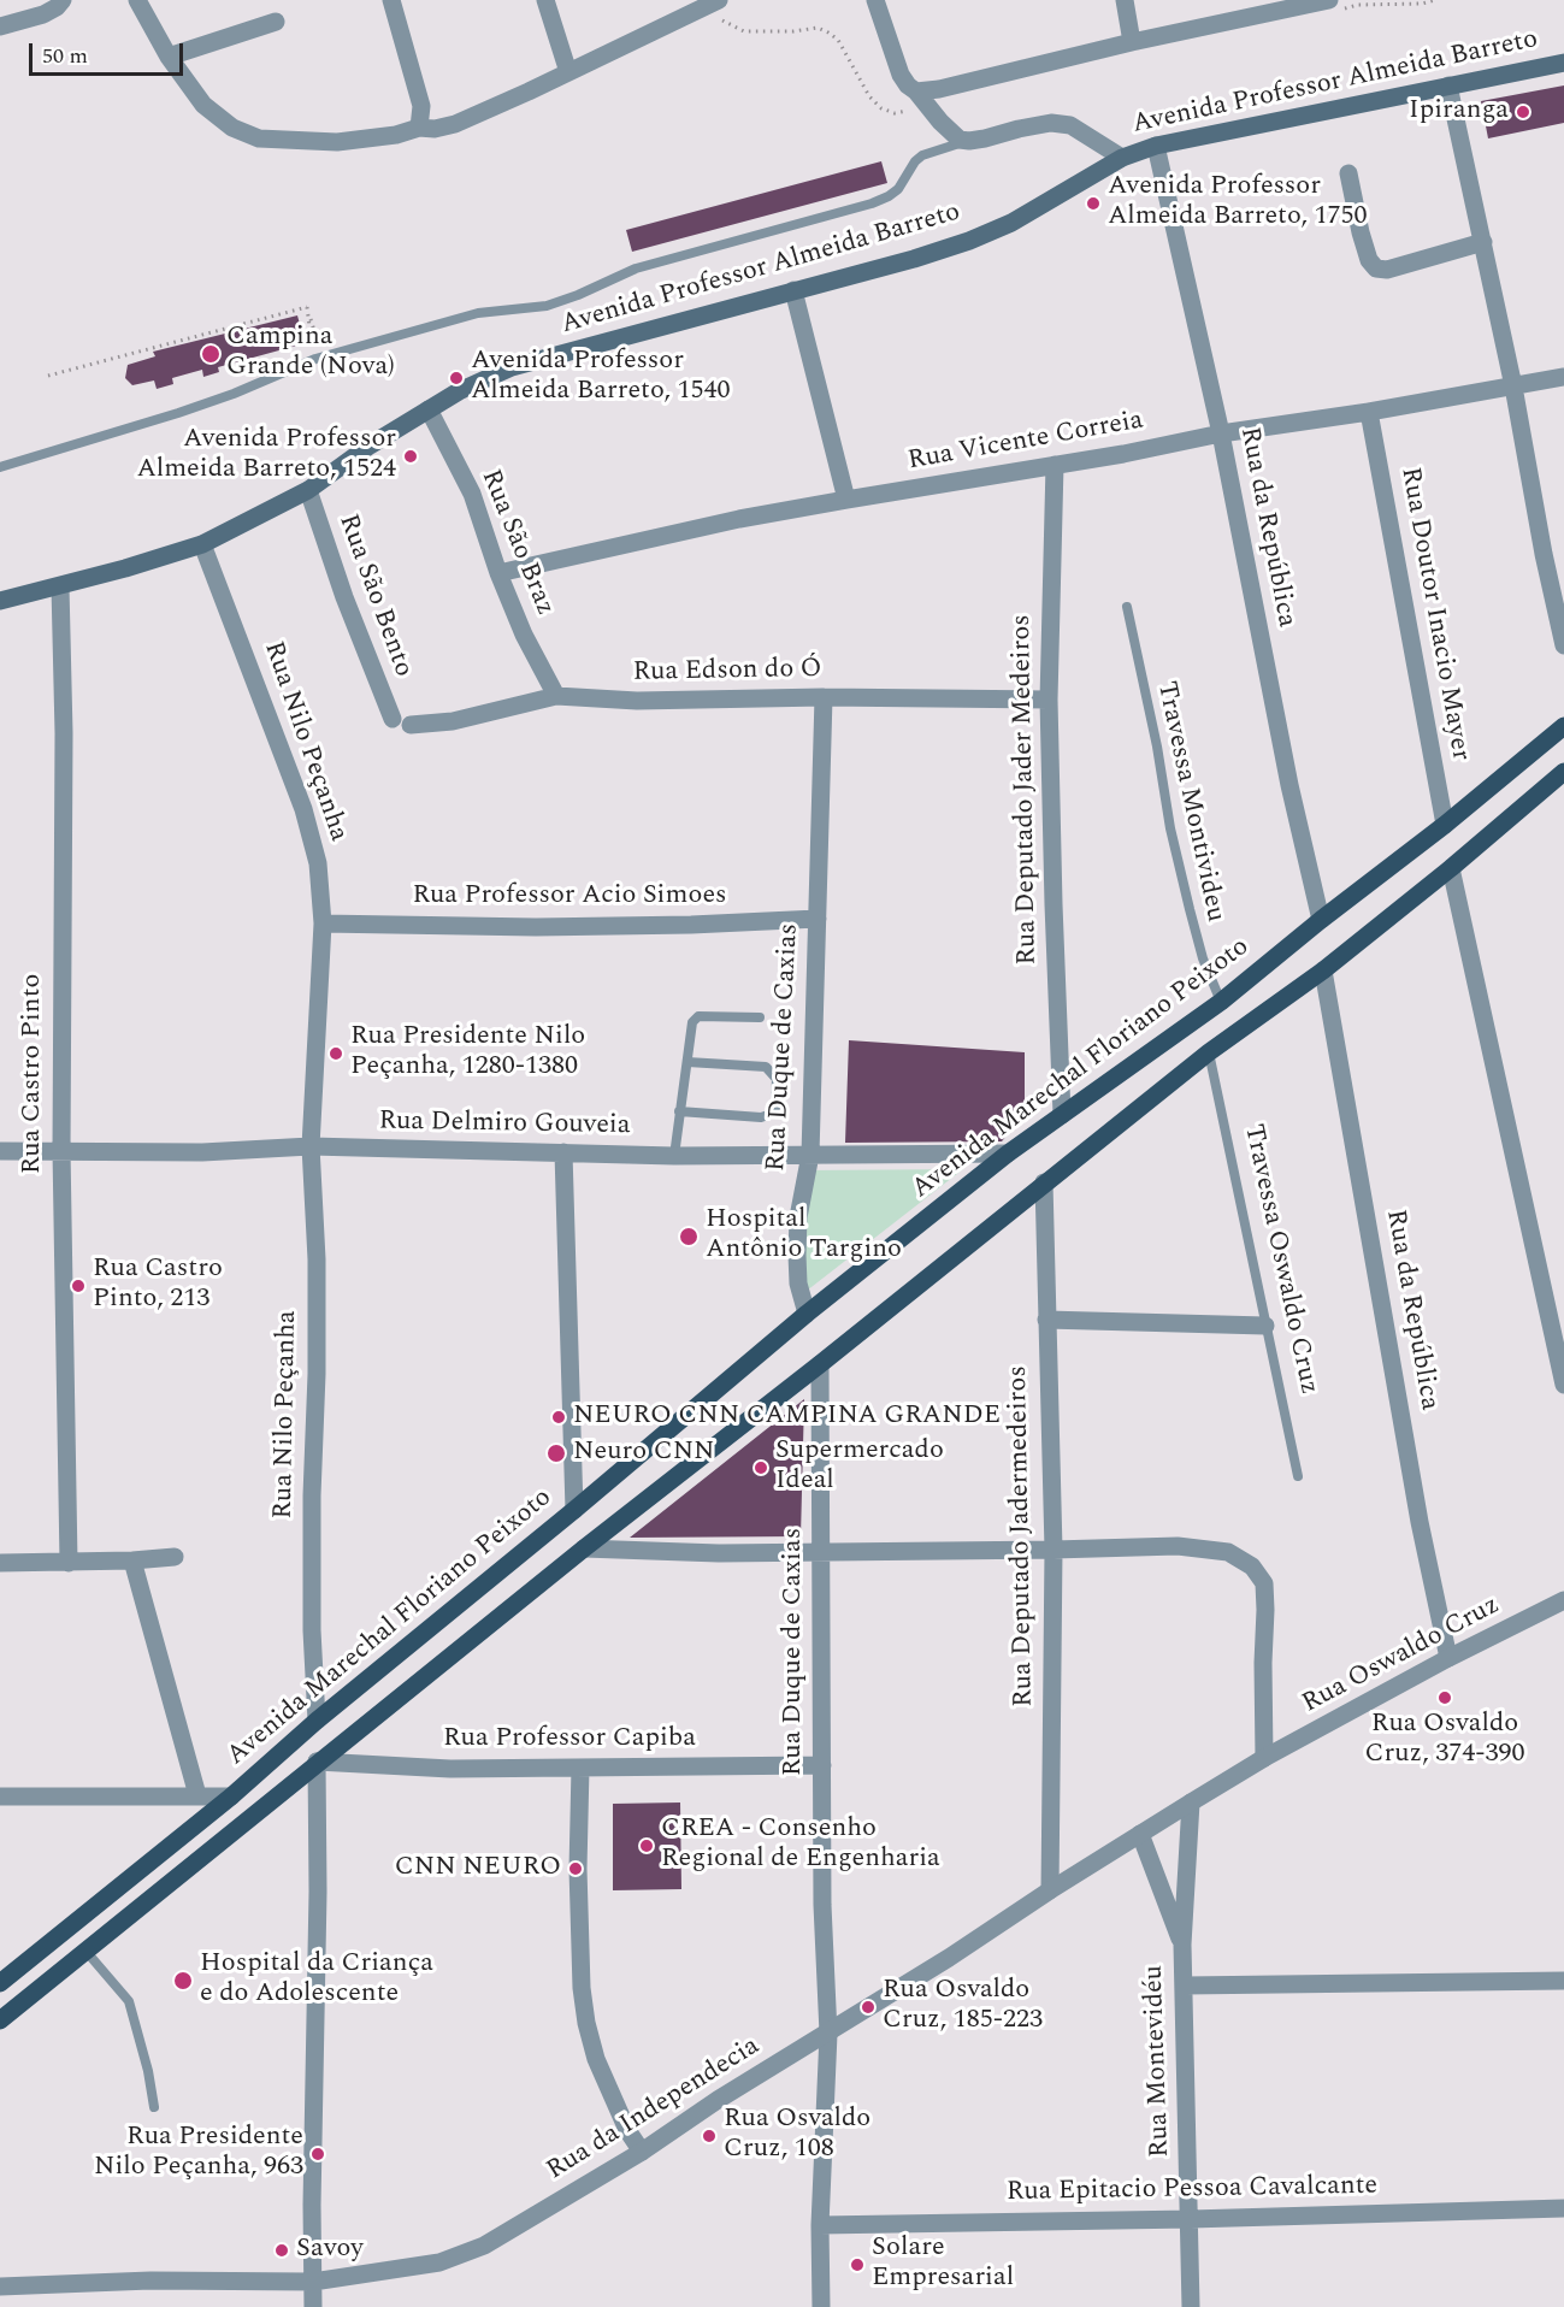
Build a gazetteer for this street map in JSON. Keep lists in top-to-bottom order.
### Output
{
  "streets": {
    "main road": ["Avenida Professor Almeida Barreto", "Rua Nilo Peçanha", "Avenida Marechal Floriano Peixoto"],
    "street": [
      "Rua Vicente Correia",
      "Rua da República",
      "Rua São Braz",
      "Rua São Bento",
      "Rua Doutor Inacio Mayer",
      "Rua Edson do Ó",
      "Rua Deputado Jader Medeiros",
      "Rua Professor Acio Simoes",
      "Rua Duque de Caxias",
      "Rua Castro Pinto",
      "Rua Delmiro Gouveia",
      "Rua Deputado Jadermedeiros",
      "Rua Oswaldo Cruz",
      "Rua Professor Capiba",
      "Rua Montevidéu",
      "Rua da Independecia",
      "Rua Epitacio Pessoa Cavalcante"
    ],
    "lane": ["Travessa Montivideu", "Travessa Oswaldo Cruz"]
  },
  "crossings": [
    ["Avenida Professor Almeida Barreto", "Rua da República"],
    ["Avenida Professor Almeida Barreto", "Rua São Braz"],
    ["Avenida Professor Almeida Barreto", "Rua São Bento"],
    ["Avenida Professor Almeida Barreto", "Rua Nilo Peçanha"],
    ["Avenida Professor Almeida Barreto", "Rua Castro Pinto"],
    ["Rua Vicente Correia", "Rua da República"],
    ["Rua Vicente Correia", "Rua São Braz"],
    ["Rua Vicente Correia", "Rua Doutor Inacio Mayer"],
    ["Rua Vicente Correia", "Rua Deputado Jader Medeiros"],
    ["Rua da República", "Avenida Marechal Floriano Peixoto"],
    ["Rua da República", "Rua Oswaldo Cruz"],
    ["Rua São Braz", "Rua Edson do Ó"],
    ["Rua São Bento", "Rua Edson do Ó"],
    ["Rua Doutor Inacio Mayer", "Avenida Marechal Floriano Peixoto"],
    ["Rua Edson do Ó", "Rua Deputado Jader Medeiros"],
    ["Rua Edson do Ó", "Rua Duque de Caxias"],
    ["Rua Nilo Peçanha", "Rua Professor Acio Simoes"],
    ["Rua Nilo Peçanha", "Avenida Marechal Floriano Peixoto"],
    ["Rua Nilo Peçanha", "Rua Delmiro Gouveia"],
    ["Rua Nilo Peçanha", "Rua Professor Capiba"],
    ["Rua Nilo Peçanha", "Rua da Independecia"],
    ["Rua Deputado Jader Medeiros", "Avenida Marechal Floriano Peixoto"],
    ["Travessa Montivideu", "Avenida Marechal Floriano Peixoto"],
    ["Rua Professor Acio Simoes", "Rua Duque de Caxias"],
    ["Rua Duque de Caxias", "Avenida Marechal Floriano Peixoto"],
    ["Rua Duque de Caxias", "Rua Delmiro Gouveia"],
    ["Rua Duque de Caxias", "Rua Professor Capiba"],
    ["Rua Duque de Caxias", "Rua da Independecia"],
    ["Rua Duque de Caxias", "Rua Epitacio Pessoa Cavalcante"],
    ["Avenida Marechal Floriano Peixoto", "Rua Delmiro Gouveia"],
    ["Avenida Marechal Floriano Peixoto", "Travessa Oswaldo Cruz"],
    ["Avenida Marechal Floriano Peixoto", "Rua Deputado Jadermedeiros"],
    ["Avenida Marechal Floriano Peixoto", "Rua Professor Capiba"],
    ["Rua Castro Pinto", "Rua Delmiro Gouveia"],
    ["Rua Deputado Jadermedeiros", "Rua da Independecia"],
    ["Rua Oswaldo Cruz", "Rua da Independecia"],
    ["Rua Montevidéu", "Rua da Independecia"],
    ["Rua Montevidéu", "Rua Epitacio Pessoa Cavalcante"]
  ],
  "places": [
    "Ipiranga",
    "Avenida Professor Almeida Barreto, 1750",
    "Campina Grande (Nova)",
    "Avenida Professor Almeida Barreto, 1540",
    "Avenida Professor Almeida Barreto, 1524",
    "Rua Presidente Nilo Peçanha, 1280-1380",
    "Hospital Antônio Targino",
    "Rua Castro Pinto, 213",
    "NEURO CNN CAMPINA GRANDE",
    "Neuro CNN",
    "Supermercado Ideal",
    "Rua Osvaldo Cruz, 374-390",
    "CREA - Consenho Regional de Engenharia",
    "CNN NEURO",
    "Hospital da Criança e do Adolescente",
    "Rua Osvaldo Cruz, 185-223",
    "Rua Osvaldo Cruz, 108",
    "Rua Presidente Nilo Peçanha, 963",
    "Savoy",
    "Solare Empresarial"
  ],
  "scale_bar": "50 m"
}
